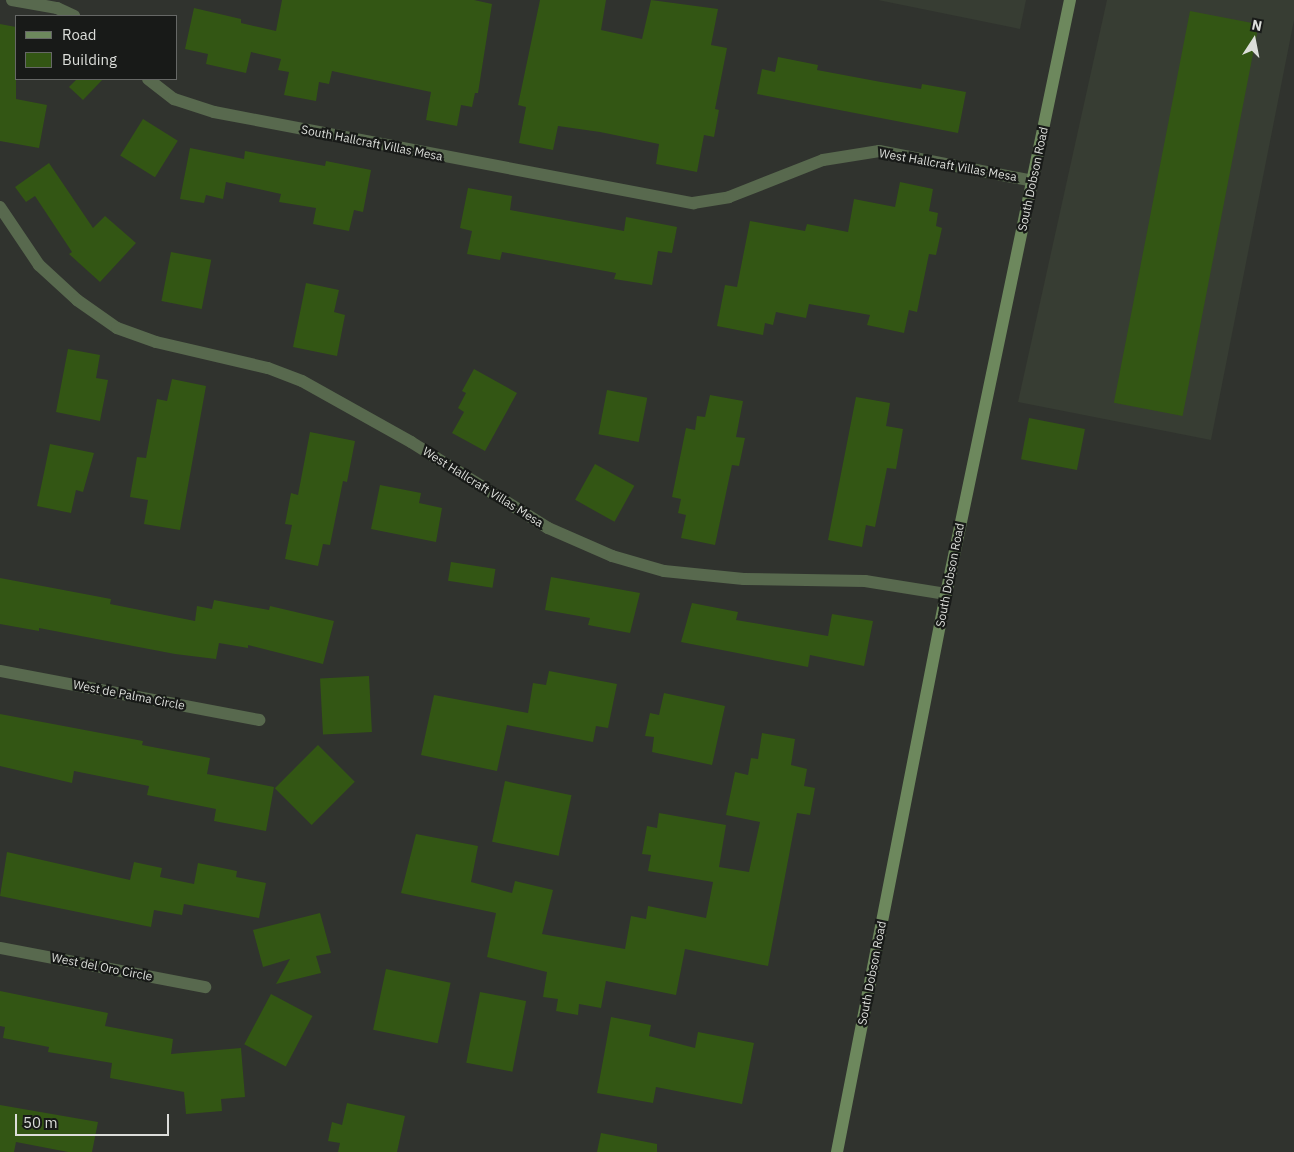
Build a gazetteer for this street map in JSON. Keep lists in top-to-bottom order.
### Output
{
  "streets": {
    "main road": ["South Dobson Road"],
    "street": [
      "South Hallcraft Villas Mesa",
      "West Hallcraft Villas Mesa",
      "West de Palma Circle",
      "West del Oro Circle"
    ]
  },
  "crossings": [
    ["South Hallcraft Villas Mesa", "West Hallcraft Villas Mesa"],
    ["West Hallcraft Villas Mesa", "South Dobson Road"]
  ],
  "legend": ["Road", "Building"],
  "scale_bar": "50 m",
  "north": "top"
}
